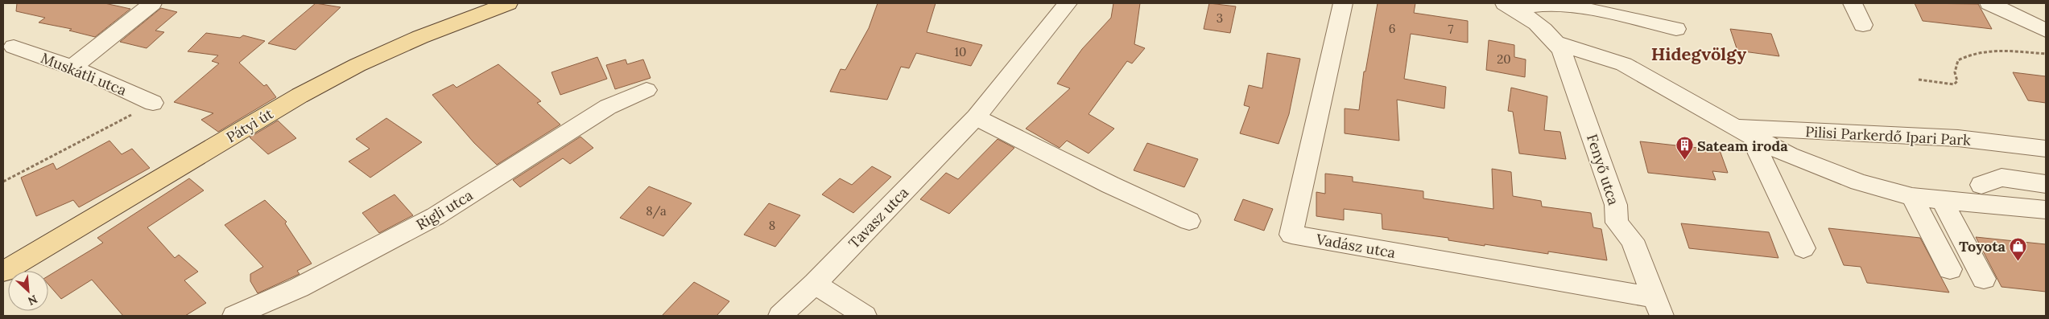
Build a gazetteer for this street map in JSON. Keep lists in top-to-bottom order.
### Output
{
  "streets": {
    "main road": ["Pátyi út"],
    "street": [
      "Muskátli utca",
      "Pilisi Parkerdő Ipari Park",
      "Fenyő utca",
      "Rigli utca",
      "Tavasz utca",
      "Vadász utca"
    ]
  },
  "crossings": [
    ["Pilisi Parkerdő Ipari Park", "Fenyő utca"],
    ["Fenyő utca", "Vadász utca"]
  ],
  "districts": ["Hidegvölgy"],
  "places": {
    "building": ["Sateam iroda"],
    "shop": ["Toyota"]
  },
  "house_numbers": [
    "3",
    "6",
    "7",
    "10",
    "20",
    "8/a",
    "8"
  ],
  "north": "bottom right"
}
